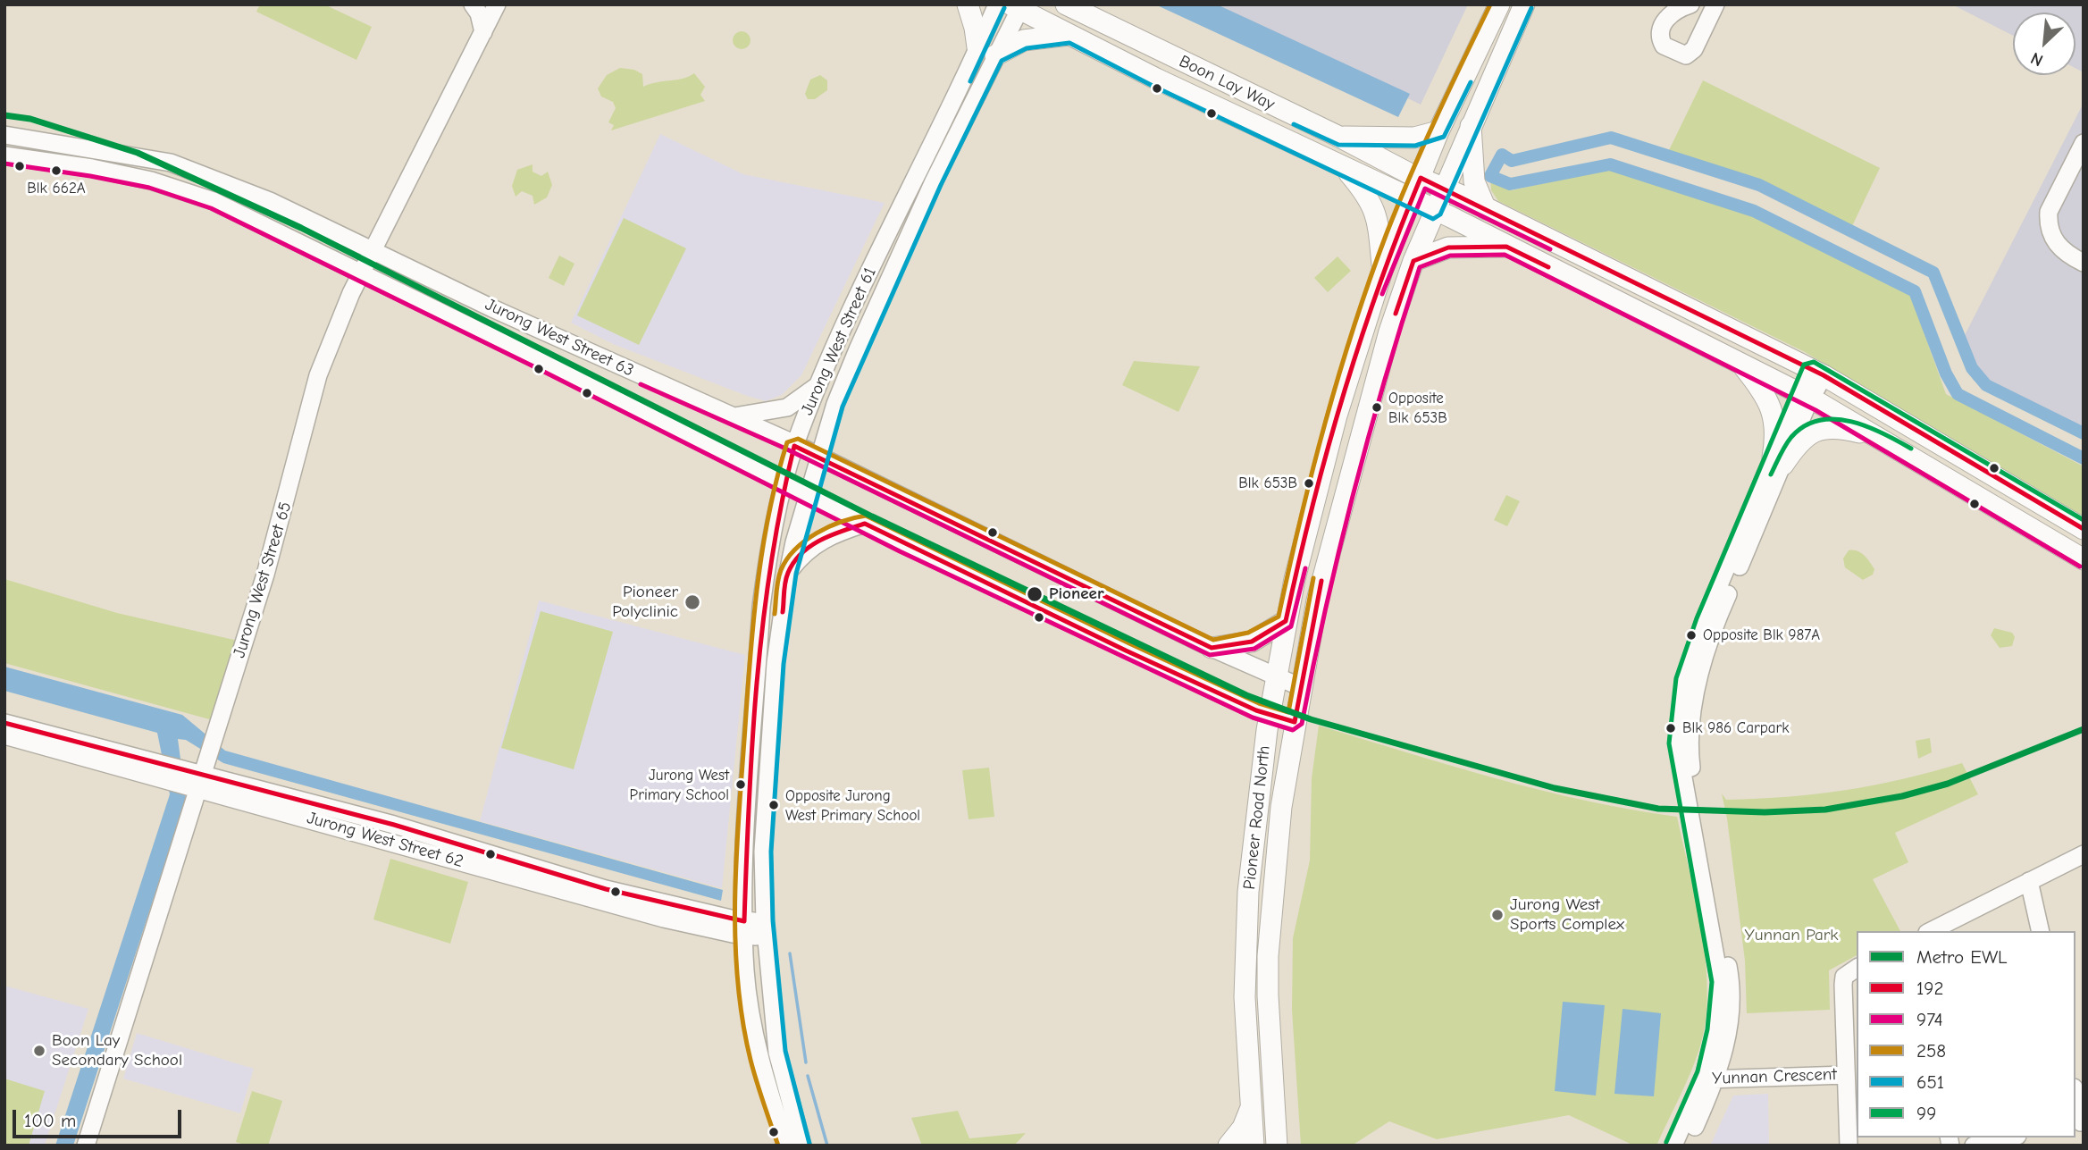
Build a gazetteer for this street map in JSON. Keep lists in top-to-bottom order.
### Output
{
  "streets": {
    "main road": ["Boon Lay Way", "Pioneer Road North"],
    "street": [
      "Jurong West Street 63",
      "Jurong West Street 61",
      "Jurong West Street 65",
      "Jurong West Street 62",
      "Yunnan Crescent"
    ]
  },
  "crossings": [
    ["Boon Lay Way", "Jurong West Street 61"],
    ["Boon Lay Way", "Pioneer Road North"],
    ["Jurong West Street 63", "Jurong West Street 61"],
    ["Jurong West Street 63", "Jurong West Street 65"],
    ["Jurong West Street 63", "Pioneer Road North"],
    ["Jurong West Street 61", "Jurong West Street 62"],
    ["Jurong West Street 65", "Jurong West Street 62"]
  ],
  "parks": ["Yunnan Park"],
  "places": [
    "Blk 662A",
    "Opposite Blk 653B",
    "Blk 653B",
    "Pioneer",
    "Pioneer Polyclinic",
    "Opposite Blk 987A",
    "Blk 986 Carpark",
    "Jurong West Primary School",
    "Opposite Jurong West Primary School",
    "Jurong West Sports Complex",
    "Boon Lay Secondary School"
  ],
  "lines": [
    "transit line 258",
    "transit line 651",
    "metro line EWL",
    "transit line 974",
    "transit line 192",
    "transit line 99"
  ],
  "legend": [
    "Metro EWL",
    "192",
    "974",
    "258",
    "651",
    "99"
  ],
  "scale_bar": "100 m",
  "north": "bottom left"
}
